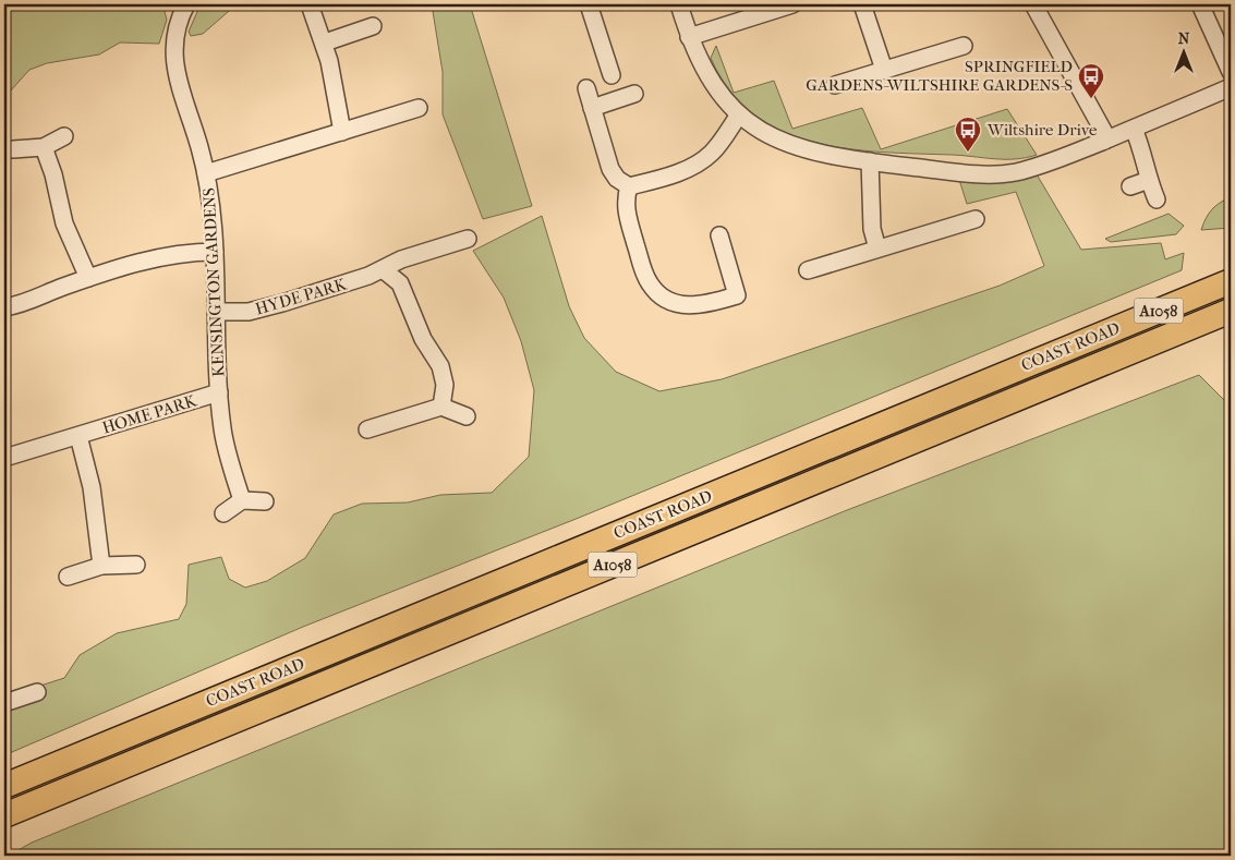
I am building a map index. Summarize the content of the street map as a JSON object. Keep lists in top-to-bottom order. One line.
{"streets":{"highway":["A1058","COAST ROAD"],"street":["KENSINGTON GARDENS","HYDE PARK","HOME PARK"]},"crossings":[["KENSINGTON GARDENS","HYDE PARK"],["KENSINGTON GARDENS","HOME PARK"]],"places":{"bus stop":["SPRINGFIELD GARDENS-WILTSHIRE GARDENS-S","Wiltshire Drive"]},"north":"top"}
